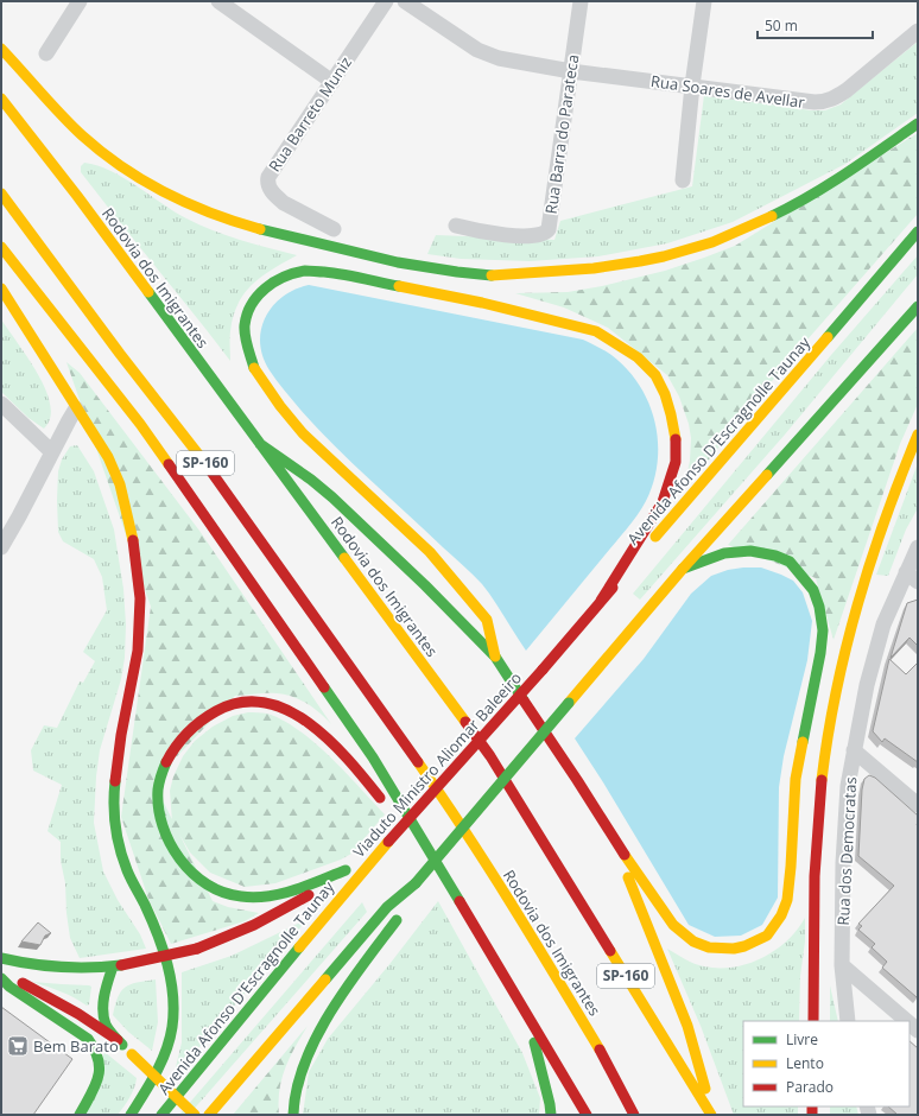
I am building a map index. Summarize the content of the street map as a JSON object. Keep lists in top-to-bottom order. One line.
{"streets":{"main road":["Rodovia dos Imigrantes","Avenida Afonso D'Escragnolle Taunay","SP-160","Viaduto Ministro Aliomar Baleeiro"],"street":["Rua Soares de Avellar","Rua Barreto Muniz","Rua Barra do Parateca","Rua dos Democratas"]},"crossings":[["Rua Soares de Avellar","Rua Barra do Parateca"],["Avenida Afonso D'Escragnolle Taunay","Viaduto Ministro Aliomar Baleeiro"]],"places":{"supermarket":["Bem Barato"]},"legend":["Livre","Lento","Parado"],"scale_bar":"50 m"}
